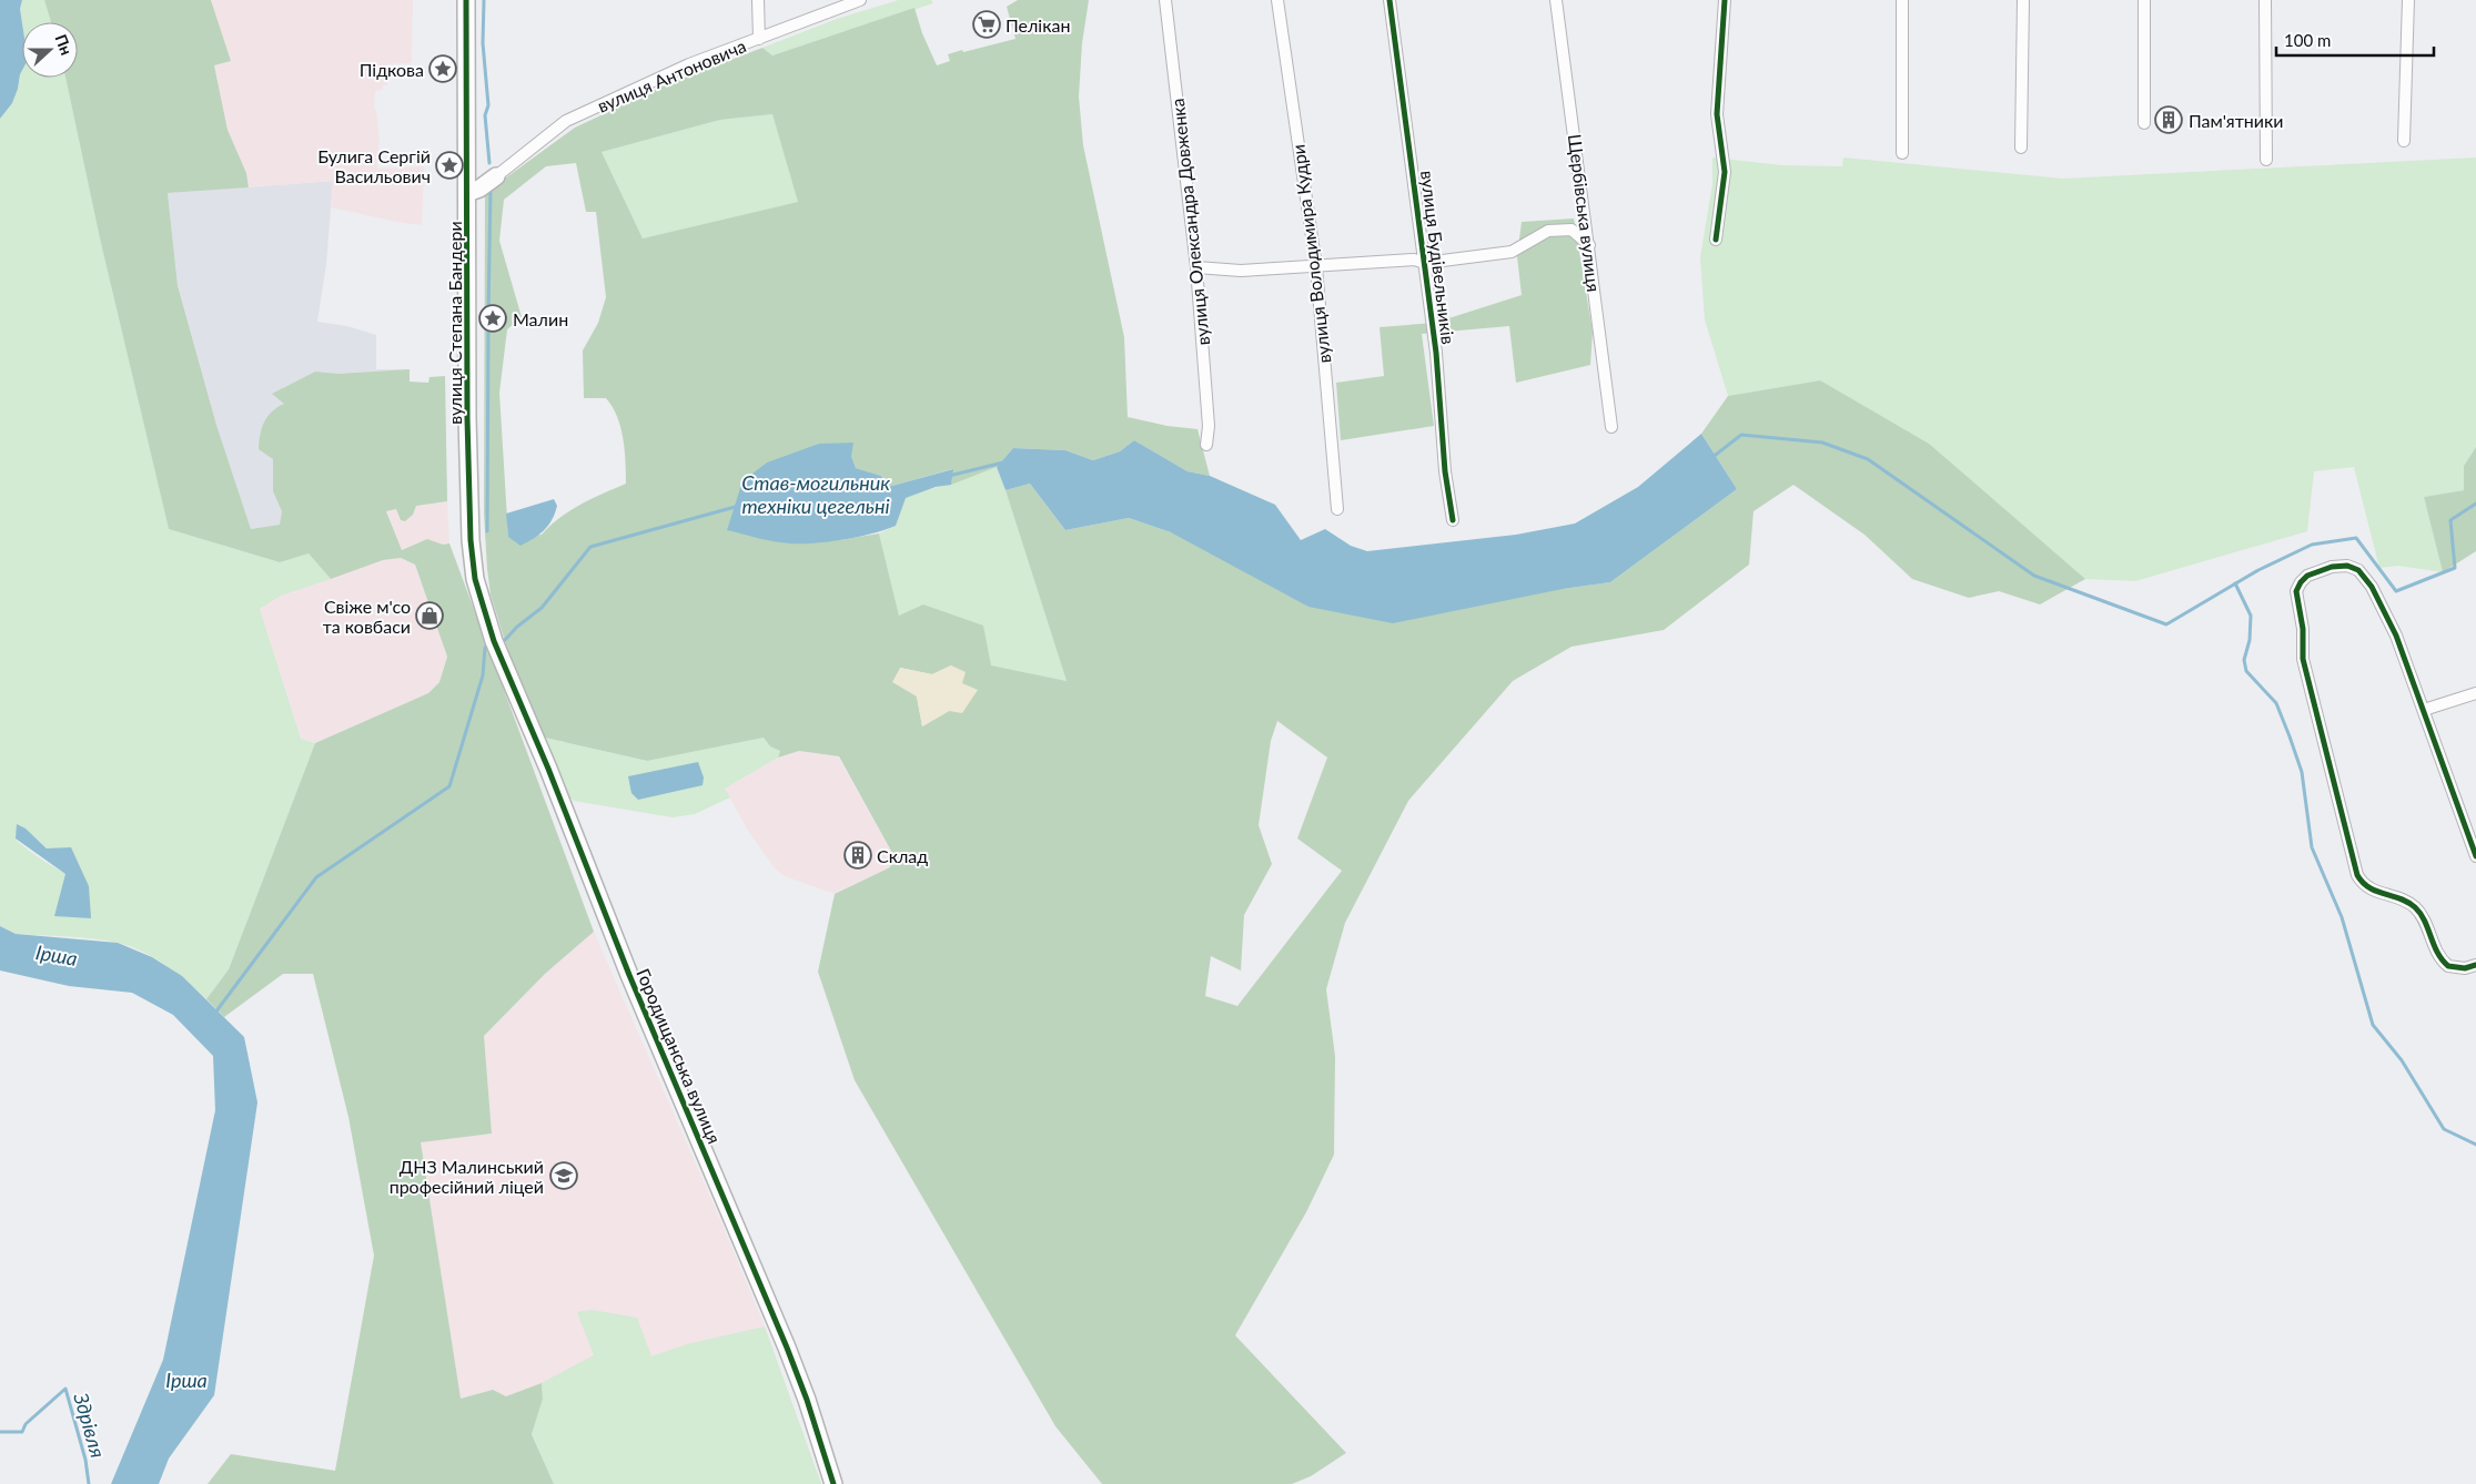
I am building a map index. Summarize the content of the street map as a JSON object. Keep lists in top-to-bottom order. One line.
{"streets":{"street":["вулиця Антоновича","Щербівська вулиця","вулиця Олександра Довженка","вулиця Володимира Кудри","вулиця Будівельників","вулиця Степана Бандери","Городищанська вулиця"]},"crossings":[["вулиця Степана Бандери","Городищанська вулиця"]],"water":["Став-могильник техніки цегельні","Ірша","Здрівля"],"places":{"supermarket":["Пелікан"],"place":["Підкова","Булига Сергій Васильович","Малин"],"building":["Пам'ятники","Склад"],"shop":["Свіже м'со та ковбаси"],"school or university":["ДНЗ Малинський професійний ліцей"]},"scale_bar":"100 m","north":"right"}
